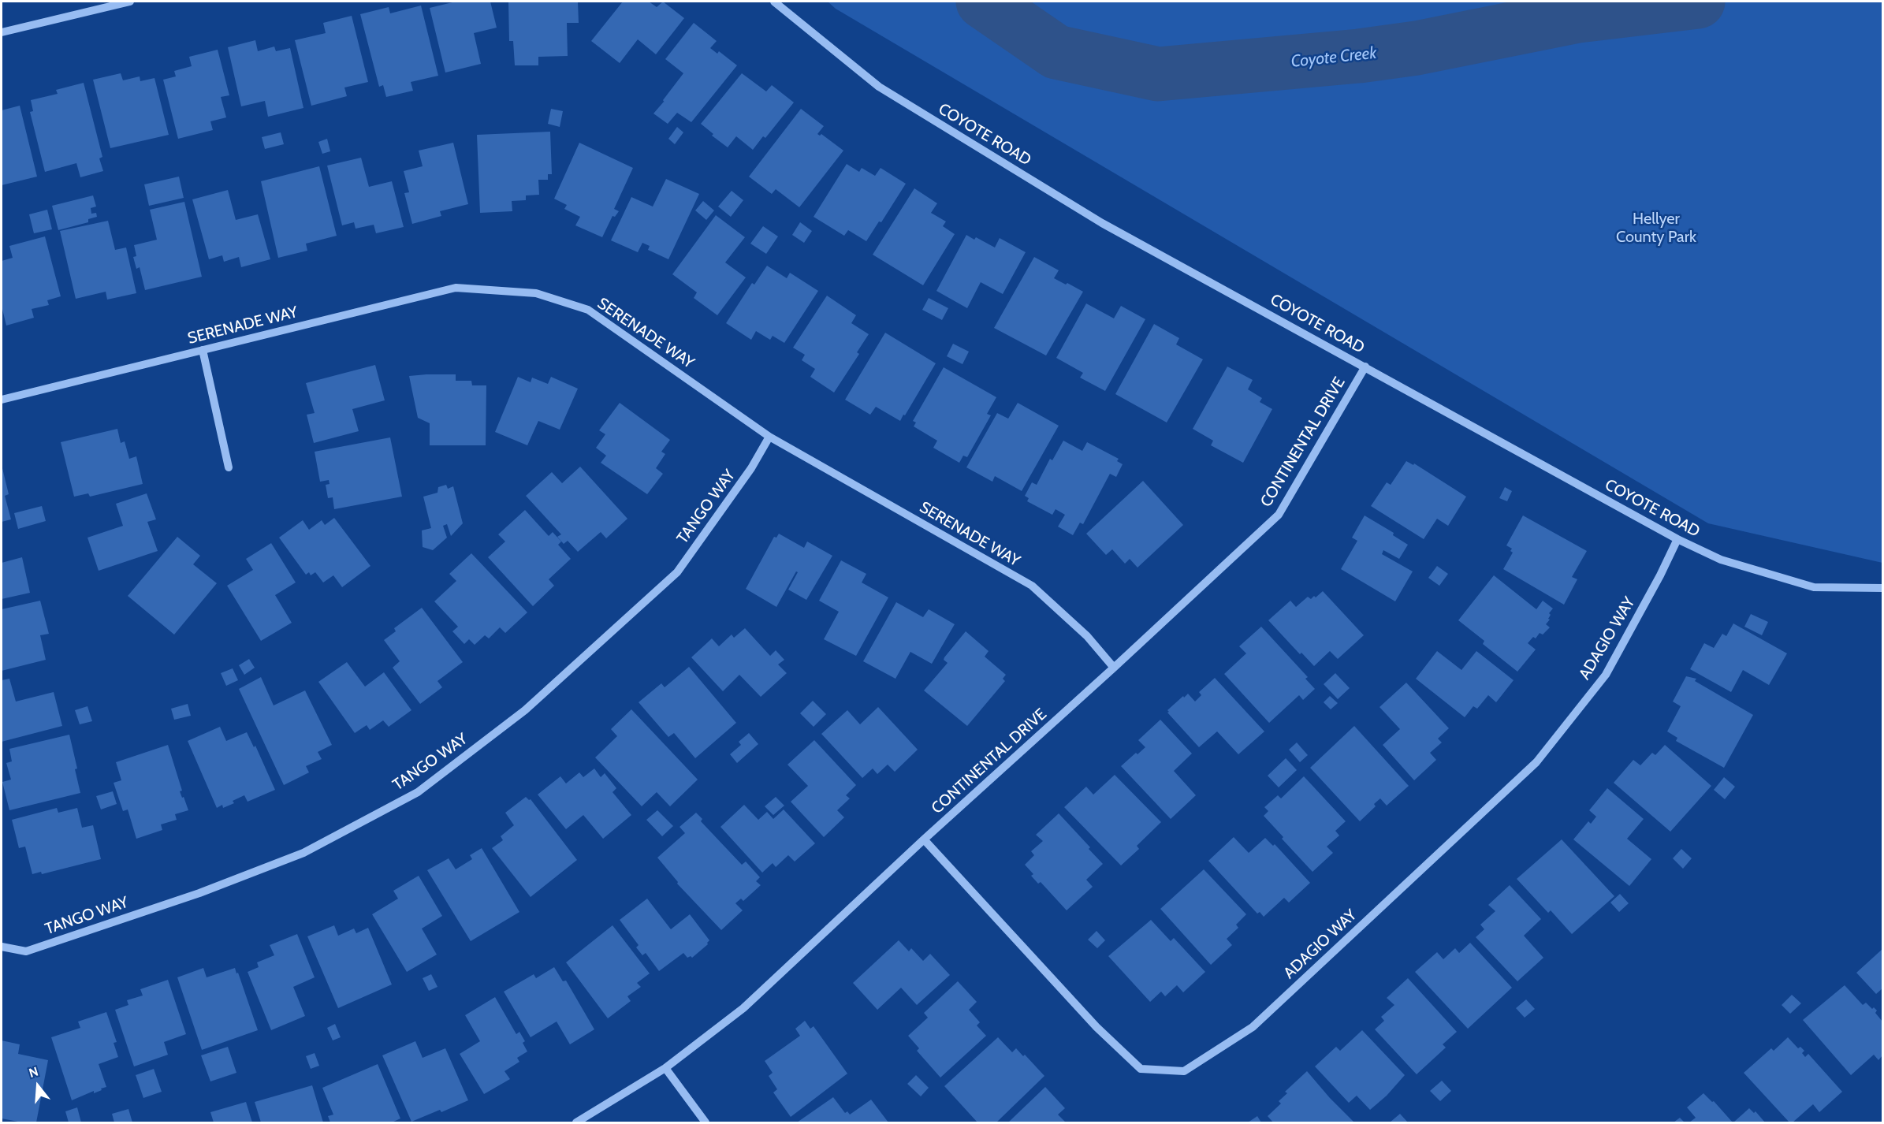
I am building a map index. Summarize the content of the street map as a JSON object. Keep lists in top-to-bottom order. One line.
{"streets":{"street":["COYOTE ROAD","SERENADE WAY","CONTINENTAL DRIVE","TANGO WAY","ADAGIO WAY"]},"crossings":[["COYOTE ROAD","CONTINENTAL DRIVE"],["COYOTE ROAD","ADAGIO WAY"],["SERENADE WAY","CONTINENTAL DRIVE"],["SERENADE WAY","TANGO WAY"],["CONTINENTAL DRIVE","ADAGIO WAY"]],"water":["Coyote Creek"],"parks":["Hellyer County Park"],"north":"top"}
